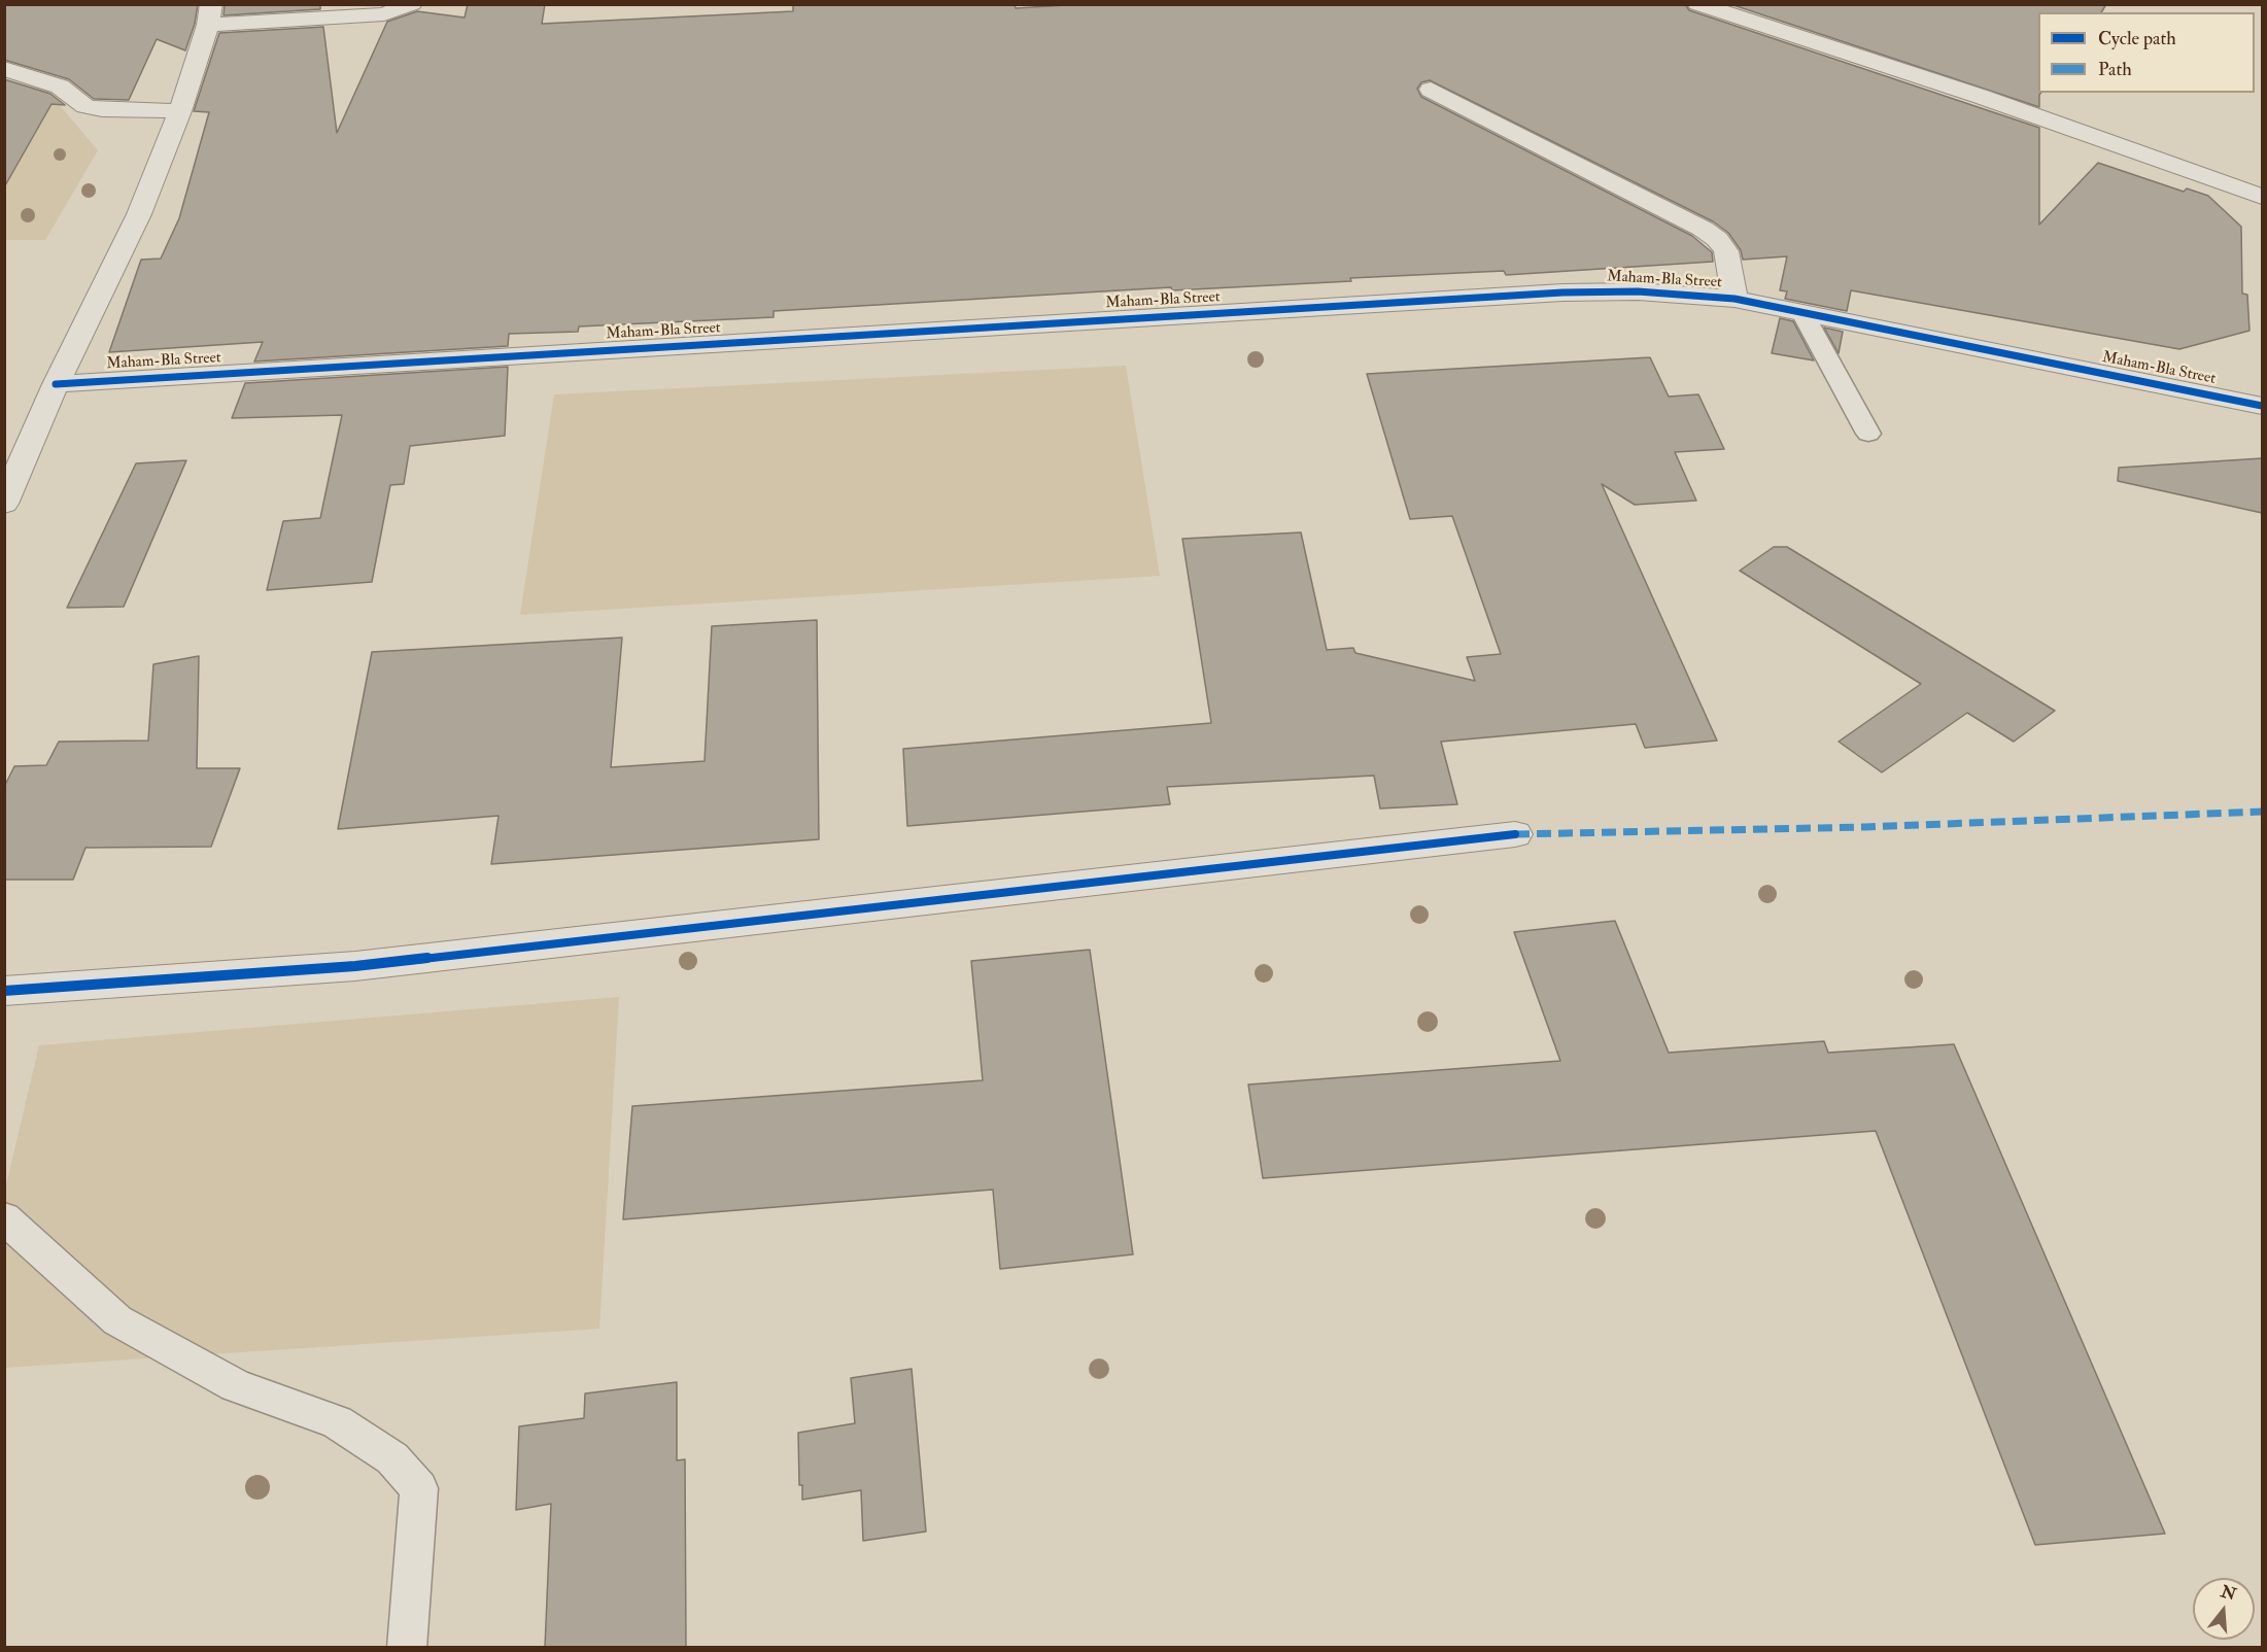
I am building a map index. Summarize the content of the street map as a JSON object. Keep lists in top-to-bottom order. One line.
{"streets":{"street":["Maham-Bla Street"]},"legend":["Cycle path","Path"],"north":"top"}
